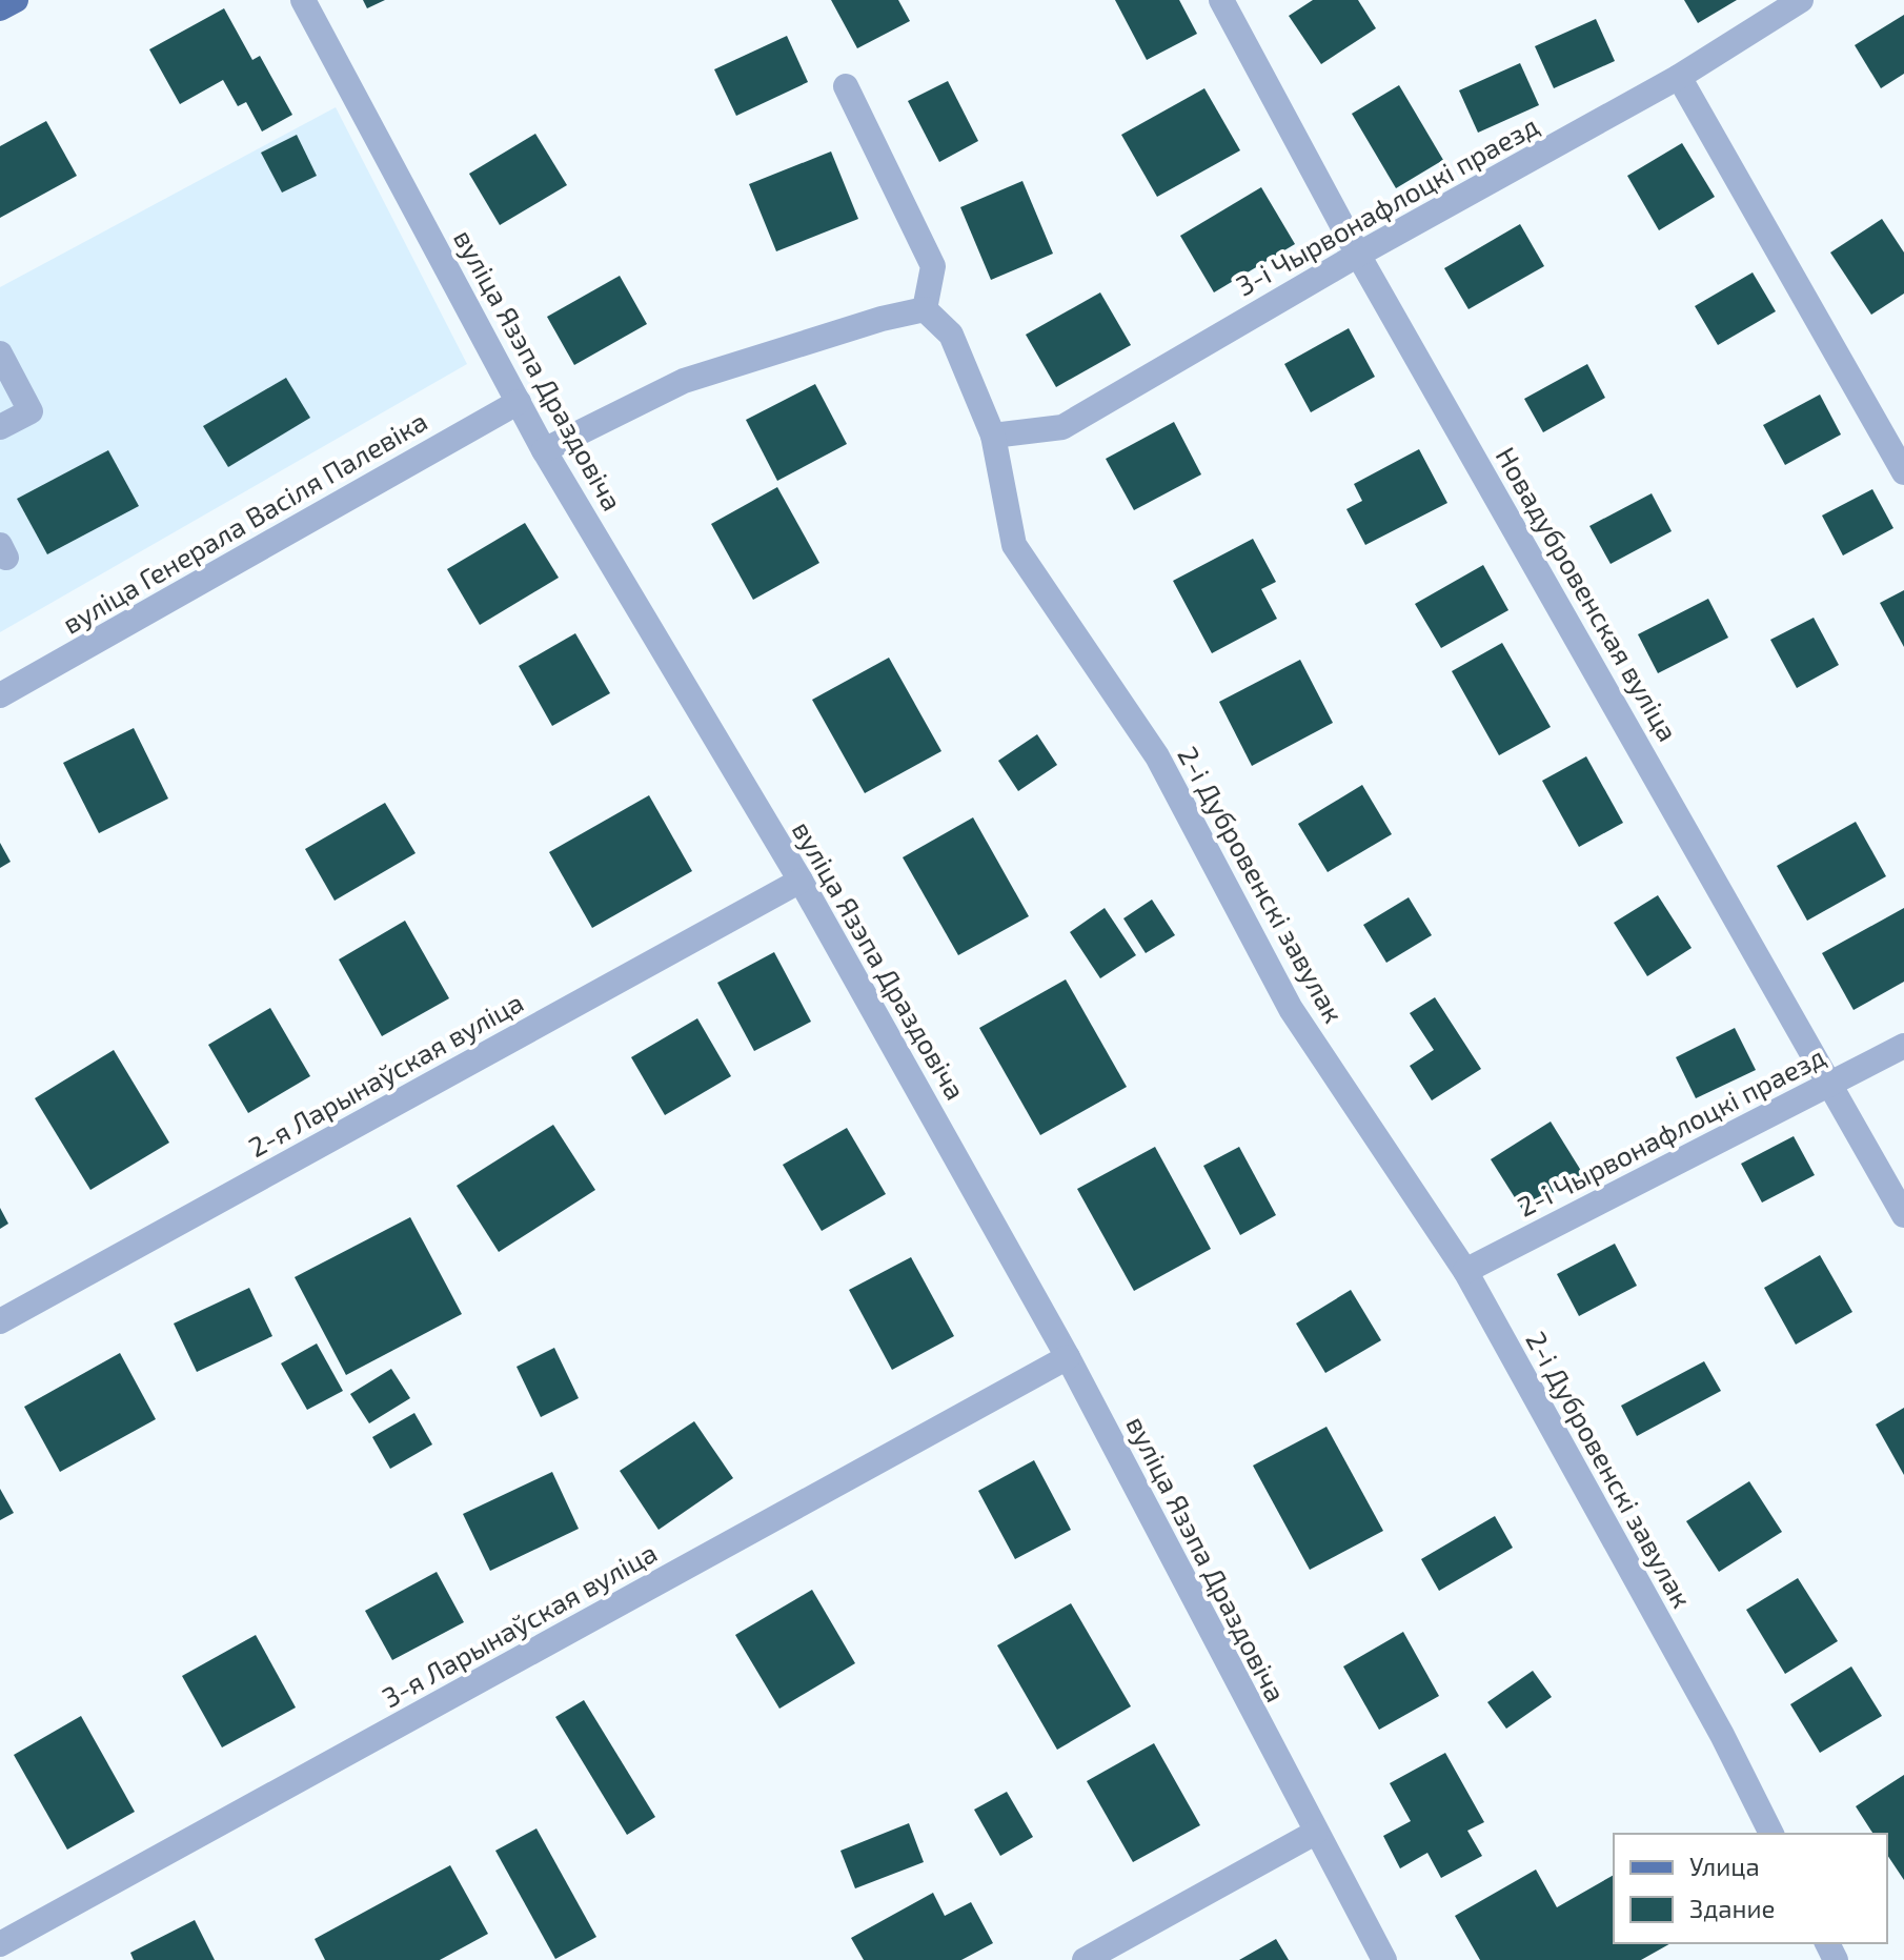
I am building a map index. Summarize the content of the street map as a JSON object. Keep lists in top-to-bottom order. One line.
{"streets":{"street":["3-і Чырвонафлоцкі праезд","вуліца Язэпа Драздовіча","вуліца Генерала Васіля Палевіка","Новадубровенская вуліца","2-і Дубровенскі завулак","2-я Ларынаўская вуліца","2-і Чырвонафлоцкі праезд","3-я Ларынаўская вуліца"]},"crossings":[["3-і Чырвонафлоцкі праезд","Новадубровенская вуліца"],["3-і Чырвонафлоцкі праезд","2-і Дубровенскі завулак"],["вуліца Язэпа Драздовіча","вуліца Генерала Васіля Палевіка"],["вуліца Язэпа Драздовіча","2-я Ларынаўская вуліца"],["вуліца Язэпа Драздовіча","3-я Ларынаўская вуліца"],["Новадубровенская вуліца","2-і Чырвонафлоцкі праезд"],["2-і Дубровенскі завулак","2-і Чырвонафлоцкі праезд"]],"legend":["Улица","Здание"]}
